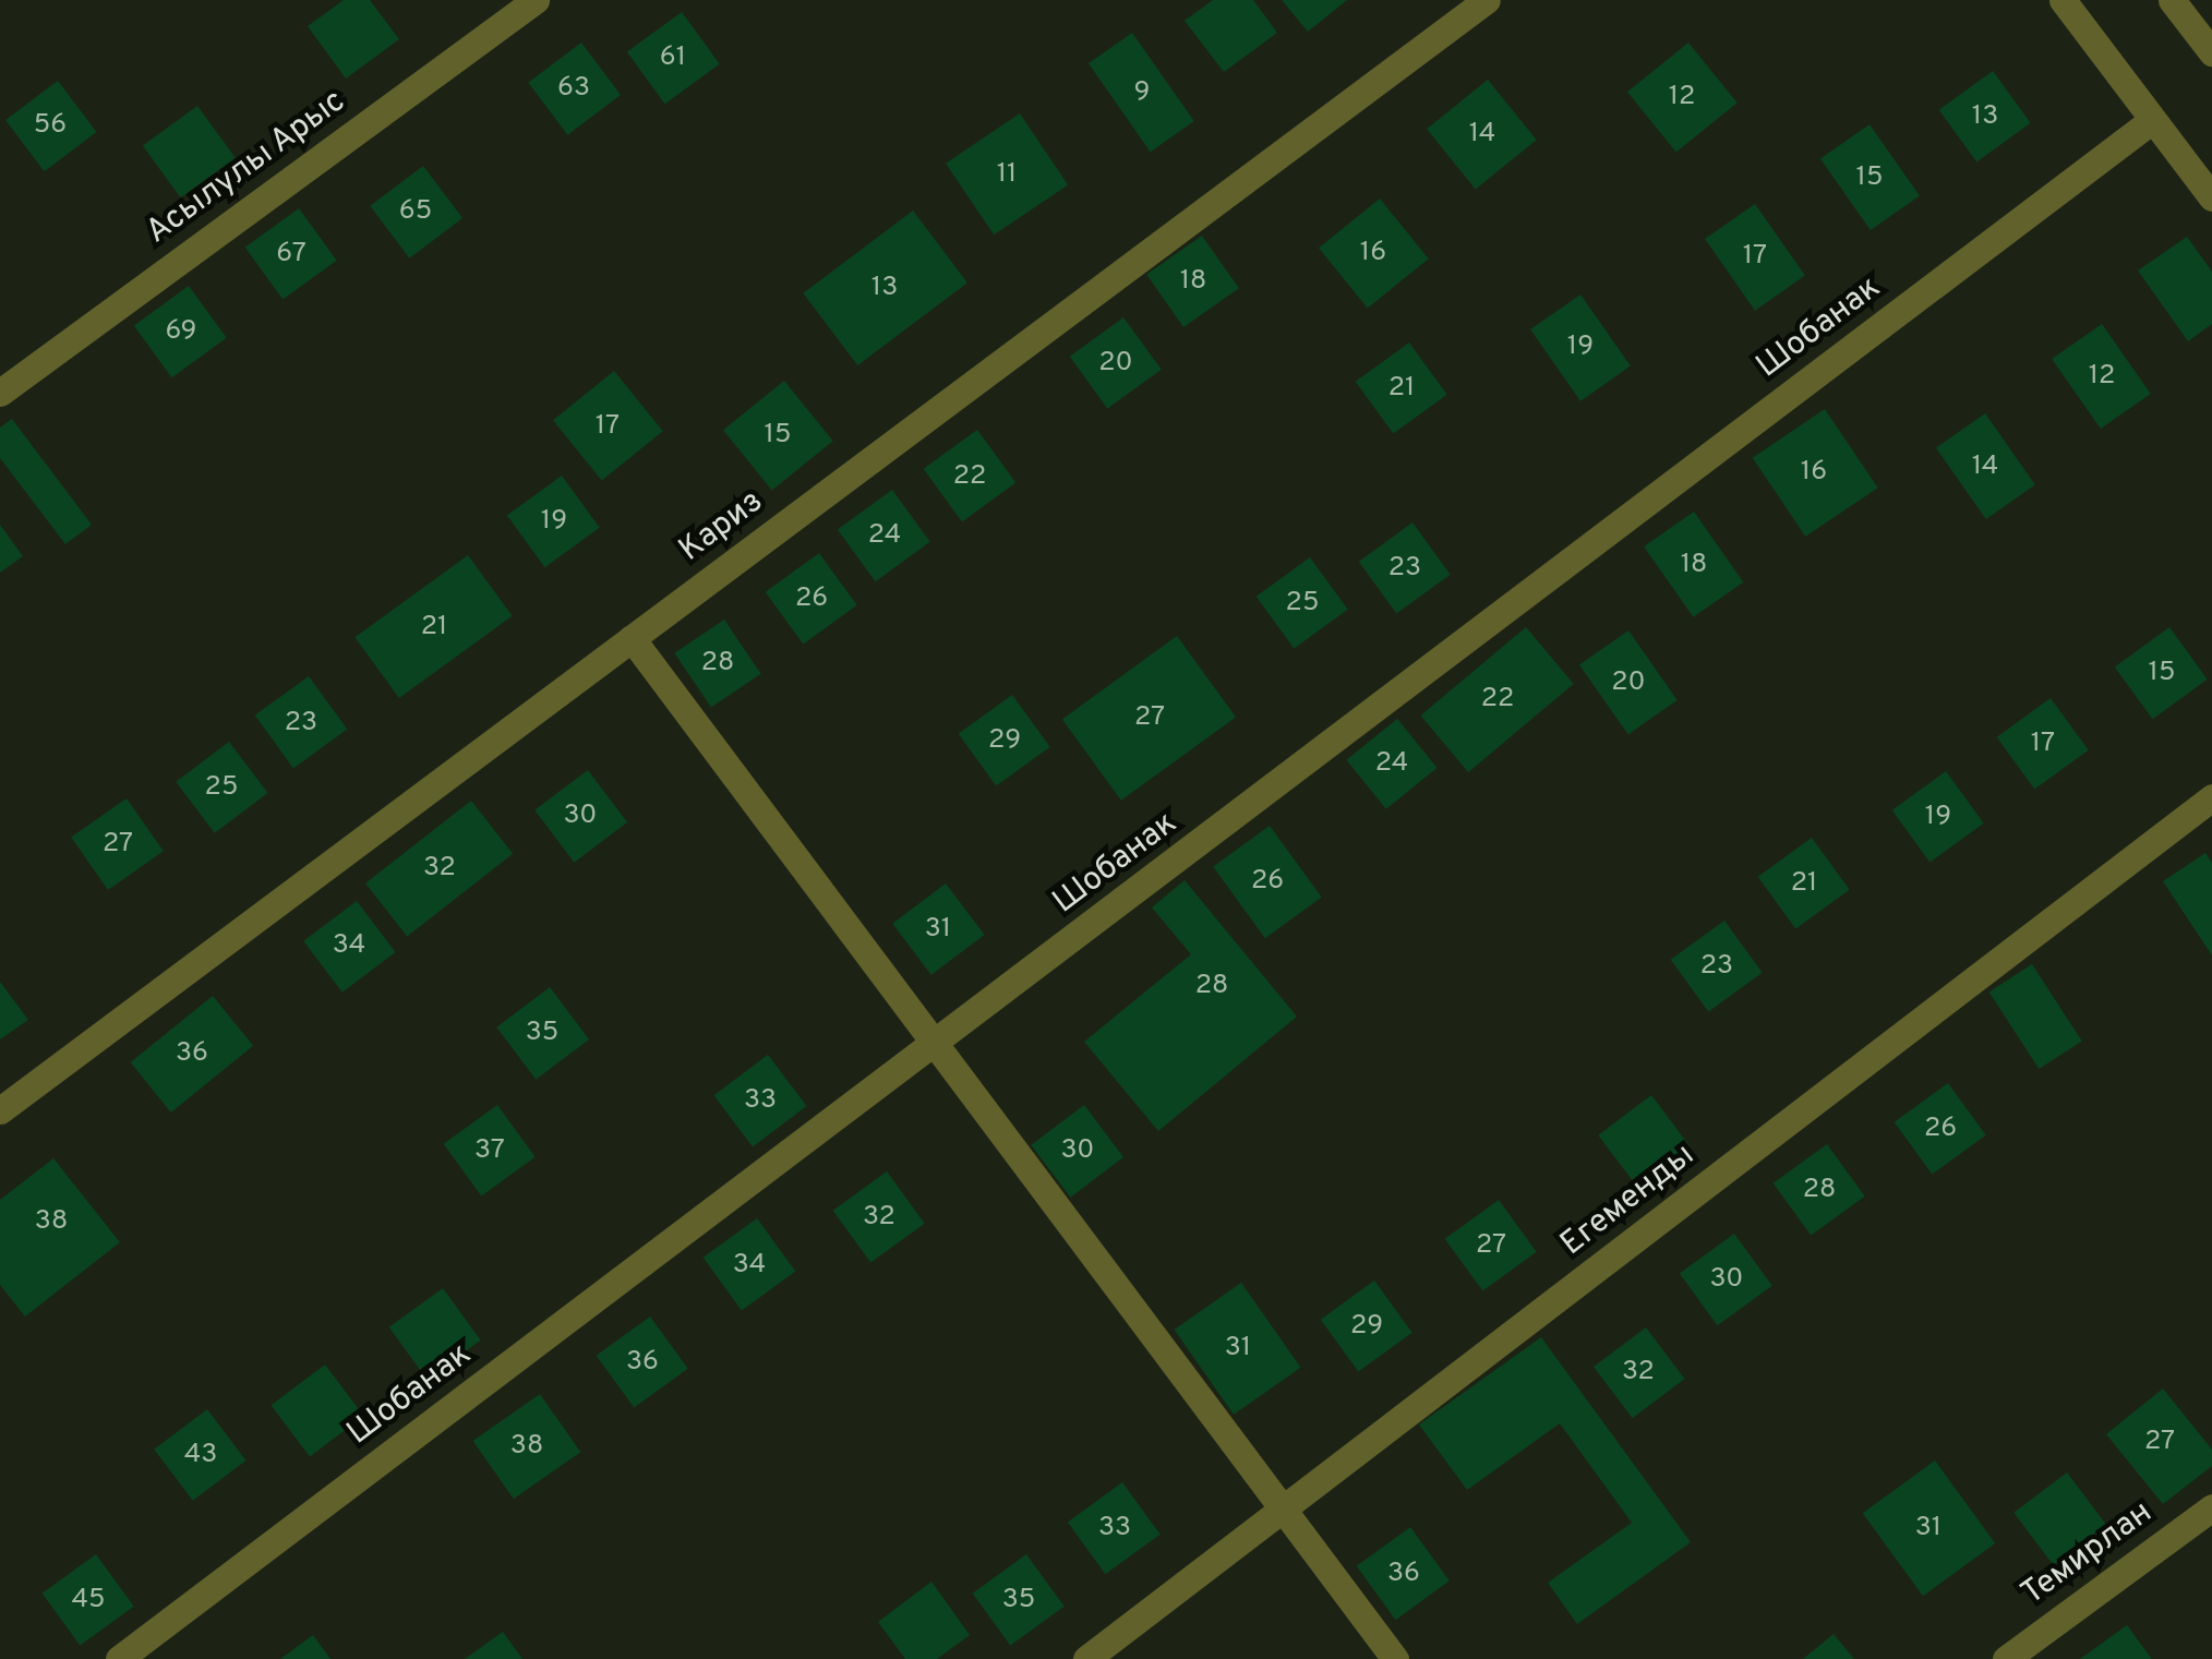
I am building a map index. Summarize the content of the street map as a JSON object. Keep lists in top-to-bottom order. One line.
{"streets":{"street":["Асылулы Арыс","Шобанак","Кариз","Егеменды","Темирлан"]},"house_numbers":["61","63","9","12","13","56","14","11","15","65","16","67","17","18","13","69","19","20","12","21","17","15","14","16","22","19","24","18","23","26","25","21","28","15","20","22","27","23","29","17","24","25","30","19","27","32","26","21","31","34","23","28","35","36","33","26","37","30","28","32","38","27","34","30","29","31","36","32","27","38","43","33","31","36","45","35"]}
